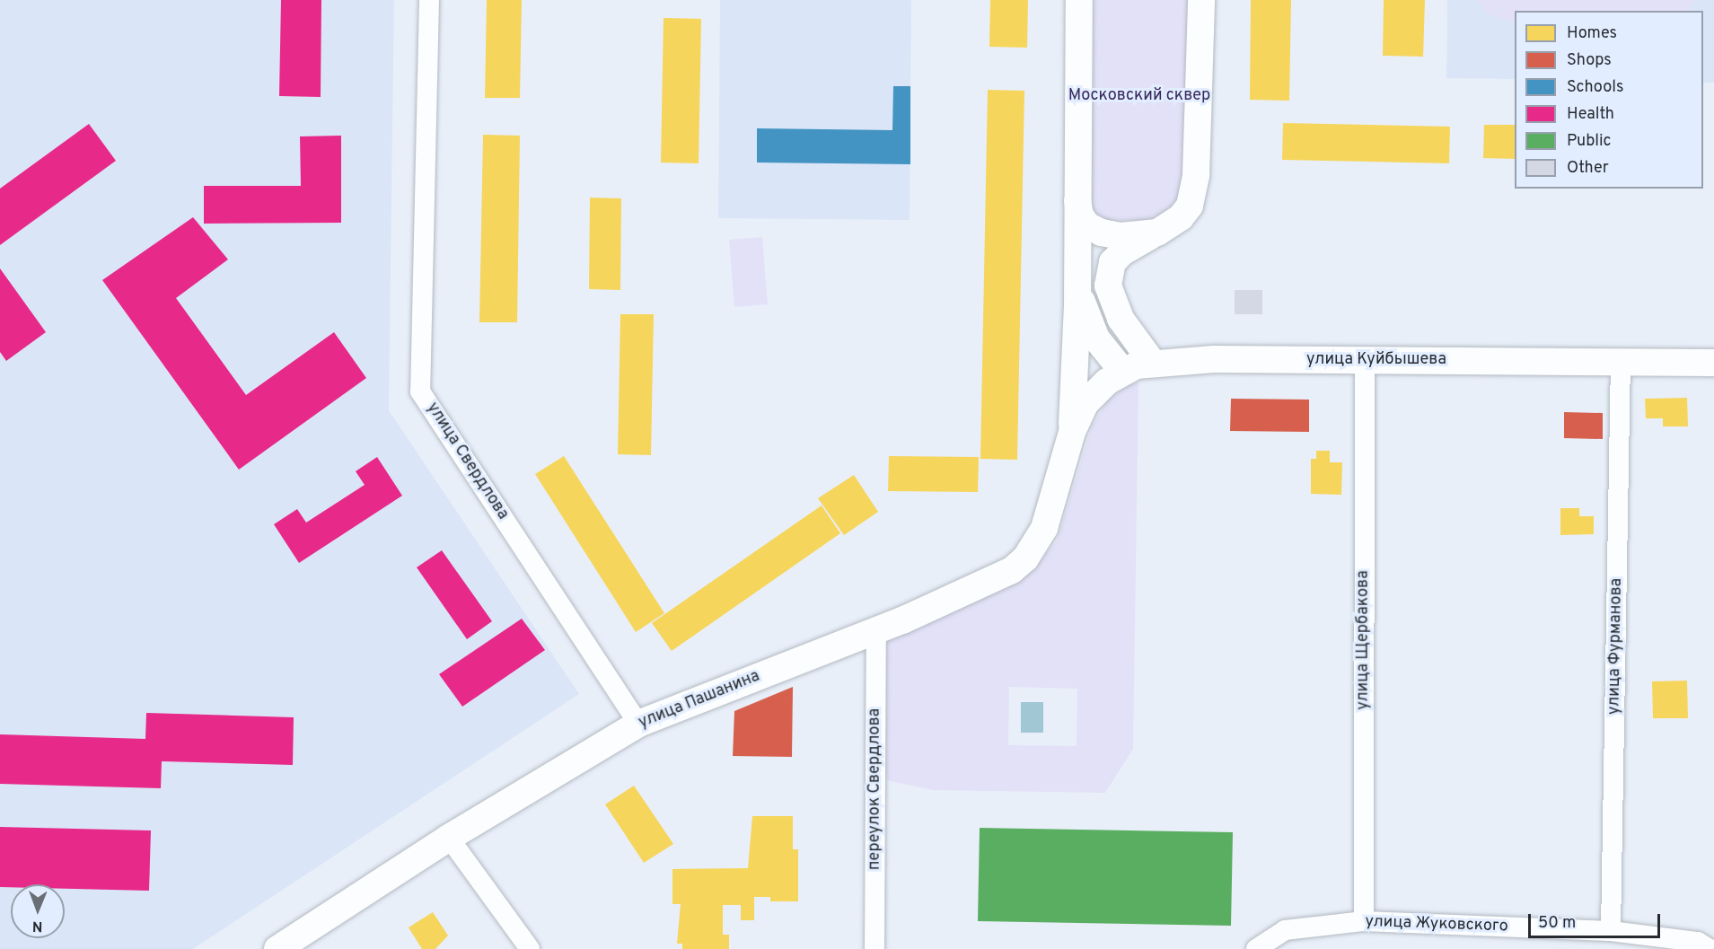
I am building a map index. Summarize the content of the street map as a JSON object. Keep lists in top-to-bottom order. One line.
{"streets":{"main road":["улица Куйбышева","улица Пашанина"],"street":["улица Свердлова","улица Щербакова","улица Фурманова","переулок Свердлова","улица Жуковского"]},"crossings":[["улица Куйбышева","улица Щербакова"],["улица Куйбышева","улица Фурманова"],["улица Куйбышева","улица Пашанина"],["улица Свердлова","улица Пашанина"],["улица Щербакова","улица Жуковского"],["улица Фурманова","улица Жуковского"],["улица Пашанина","переулок Свердлова"]],"parks":["Московский сквер"],"legend":["Homes","Shops","Schools","Health","Public","Other"],"scale_bar":"50 m","north":"bottom"}
